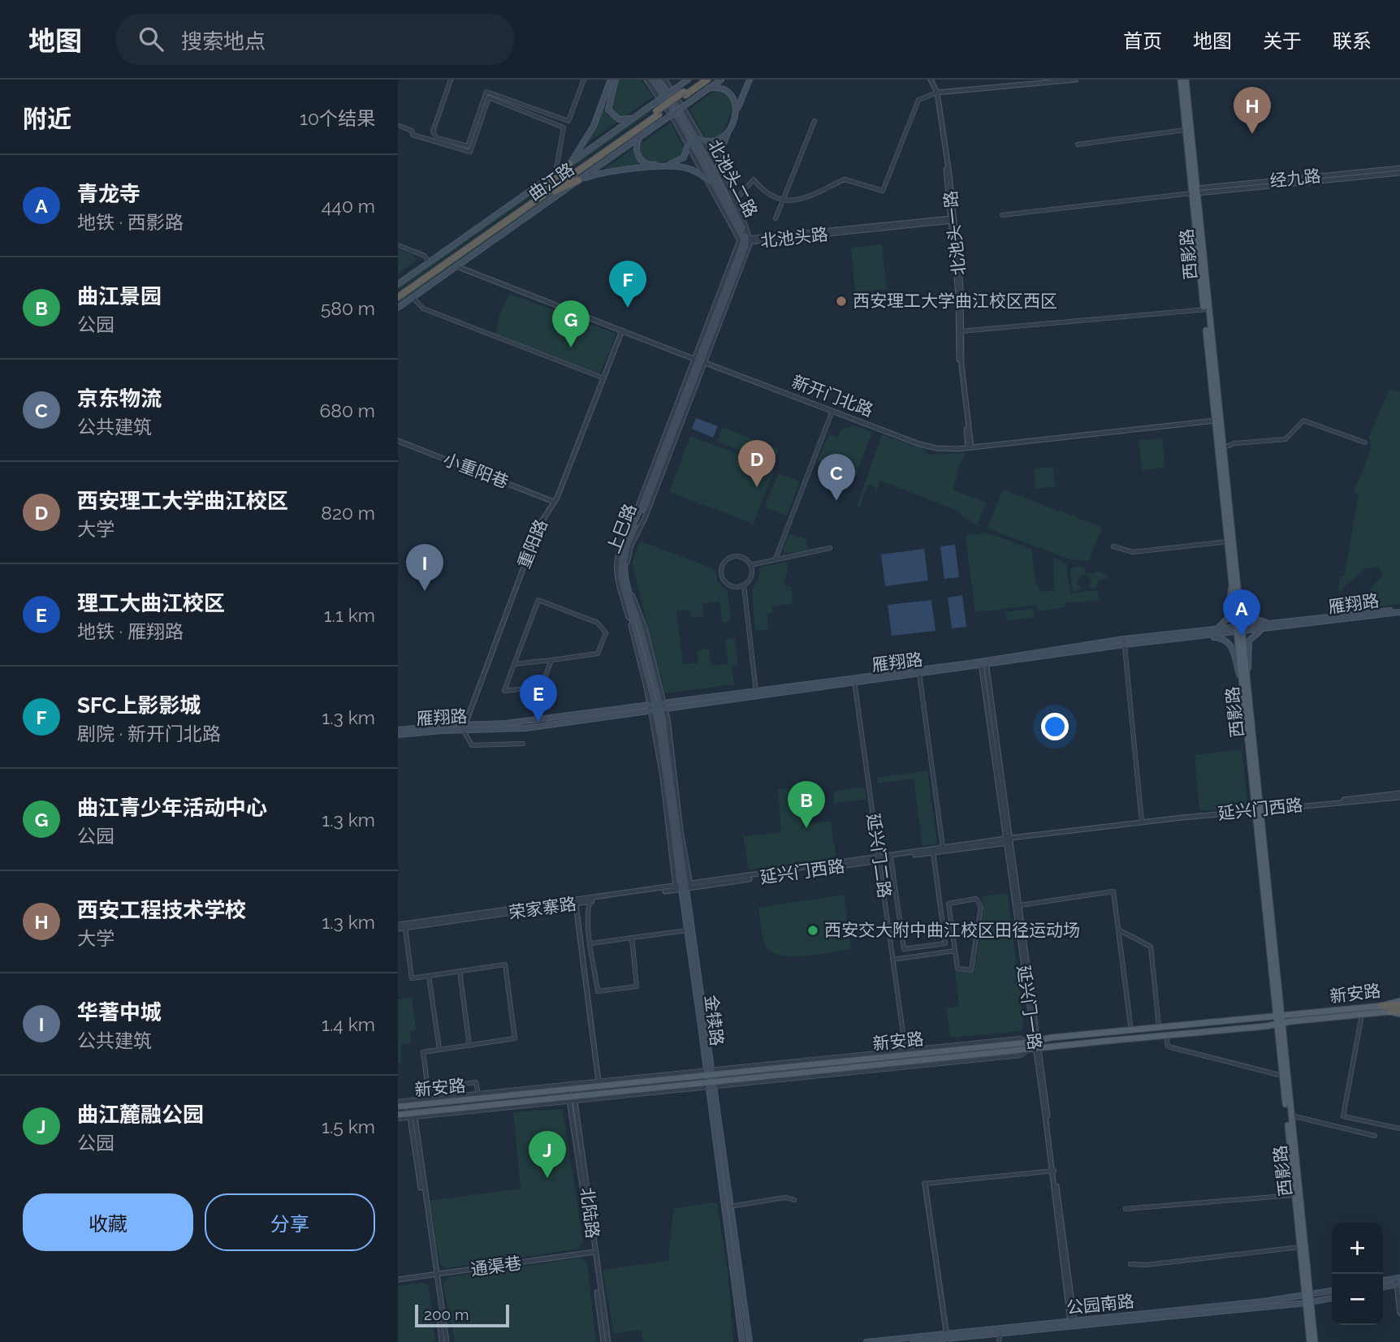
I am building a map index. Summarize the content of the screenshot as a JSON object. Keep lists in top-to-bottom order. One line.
{"streets":{"highway":["曲江路"],"main road":["北池头二路","西影路","上巳路","雁翔路","新安路","金犊路","公园南路"],"street":["经九路","北池头一路","北池头路","新开门北路","小重阳巷","重阳路","延兴门西路","延兴门二路","荣家寨路","延兴门一路","北陆路","通渠巷"]},"crossings":[["北池头二路","北池头路"],["北池头二路","新开门北路"],["北池头二路","上巳路"],["经九路","西影路"],["曲江路","新开门北路"],["北池头一路","北池头路"],["北池头一路","新开门北路"],["西影路","新开门北路"],["西影路","雁翔路"],["西影路","延兴门西路"],["西影路","新安路"],["西影路","公园南路"],["新开门北路","上巳路"],["新开门北路","重阳路"],["小重阳巷","重阳路"],["上巳路","雁翔路"],["上巳路","金犊路"],["重阳路","雁翔路"],["雁翔路","延兴门二路"],["雁翔路","延兴门一路"],["雁翔路","金犊路"],["延兴门西路","延兴门二路"],["延兴门西路","荣家寨路"],["延兴门西路","延兴门一路"],["延兴门西路","金犊路"],["延兴门二路","新安路"],["荣家寨路","金犊路"],["新安路","延兴门一路"],["新安路","金犊路"],["新安路","北陆路"],["延兴门一路","公园南路"],["北陆路","通渠巷"]],"places":["西安理工大学曲江校区西区","西安交大附中曲江校区田径运动场"],"scale_bar":"200 m","page":{"header":"地图","search":"搜索地点","nav":["首页","地图","关于","联系"],"heading":["附近","10个结果"],"pins":["H","F","G","D","C","I","A","E","B","J"],"list":[{"mark":"A","name":"青龙寺","note":"地铁 · 西影路","value":"440 m"},{"mark":"B","name":"曲江景园","note":"公园","value":"580 m"},{"mark":"C","name":"京东物流","note":"公共建筑","value":"680 m"},{"mark":"D","name":"西安理工大学曲江校区","note":"大学","value":"820 m"},{"mark":"E","name":"理工大曲江校区","note":"地铁 · 雁翔路","value":"1.1 km"},{"mark":"F","name":"SFC上影影城","note":"剧院 · 新开门北路","value":"1.3 km"},{"mark":"G","name":"曲江青少年活动中心","note":"公园","value":"1.3 km"},{"mark":"H","name":"西安工程技术学校","note":"大学","value":"1.3 km"},{"mark":"I","name":"华著中城","note":"公共建筑","value":"1.4 km"},{"mark":"J","name":"曲江麓融公园","note":"公园","value":"1.5 km"}],"buttons":["收藏","分享"],"map_buttons":["+","−"],"scale":"200 m"}}
